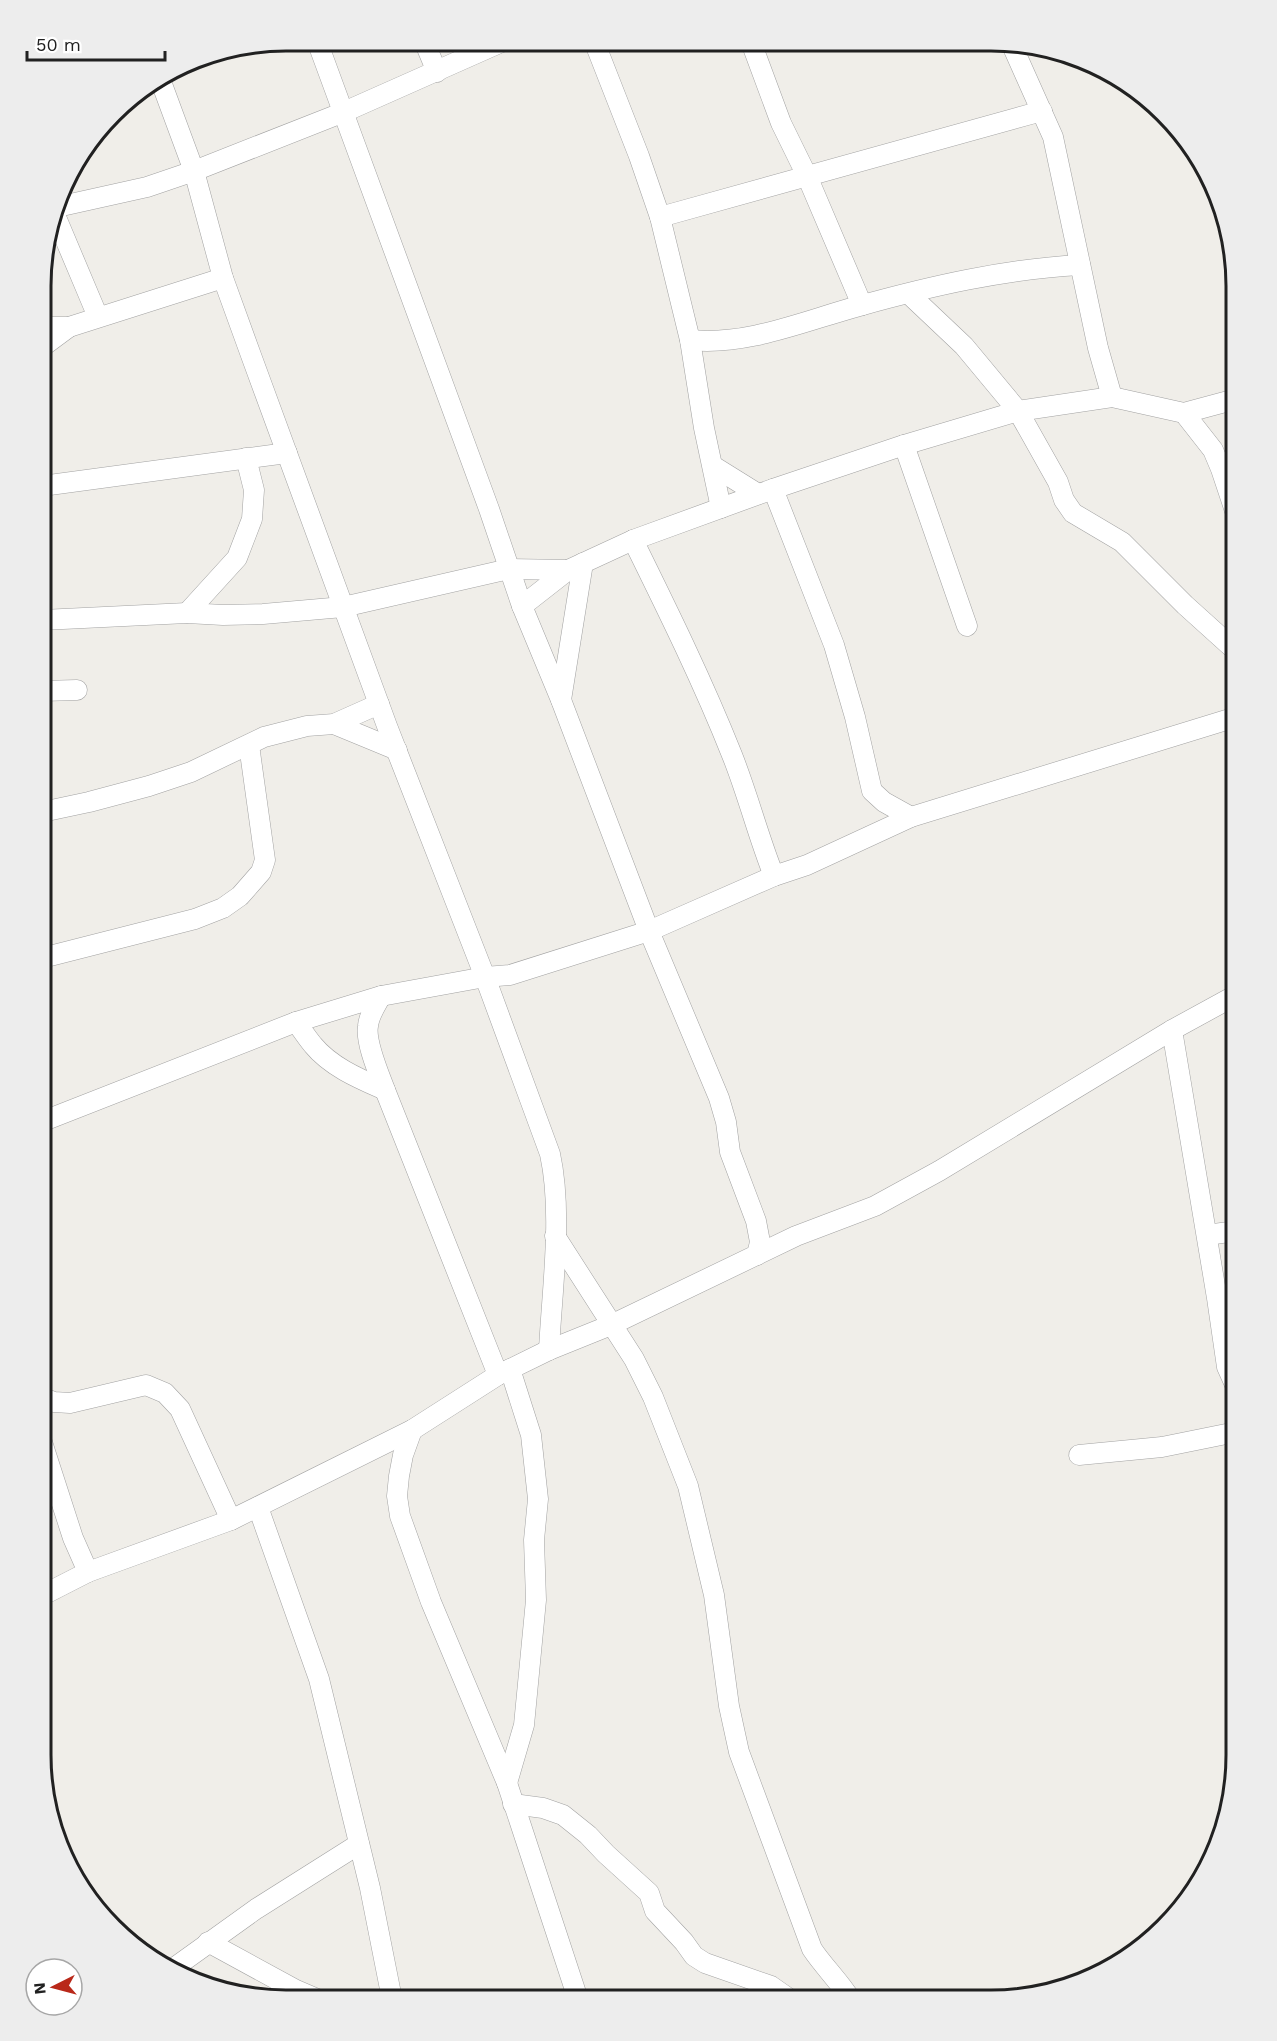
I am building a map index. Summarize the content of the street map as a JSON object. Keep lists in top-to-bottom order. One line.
{"scale_bar":"50 m","north":"left"}
